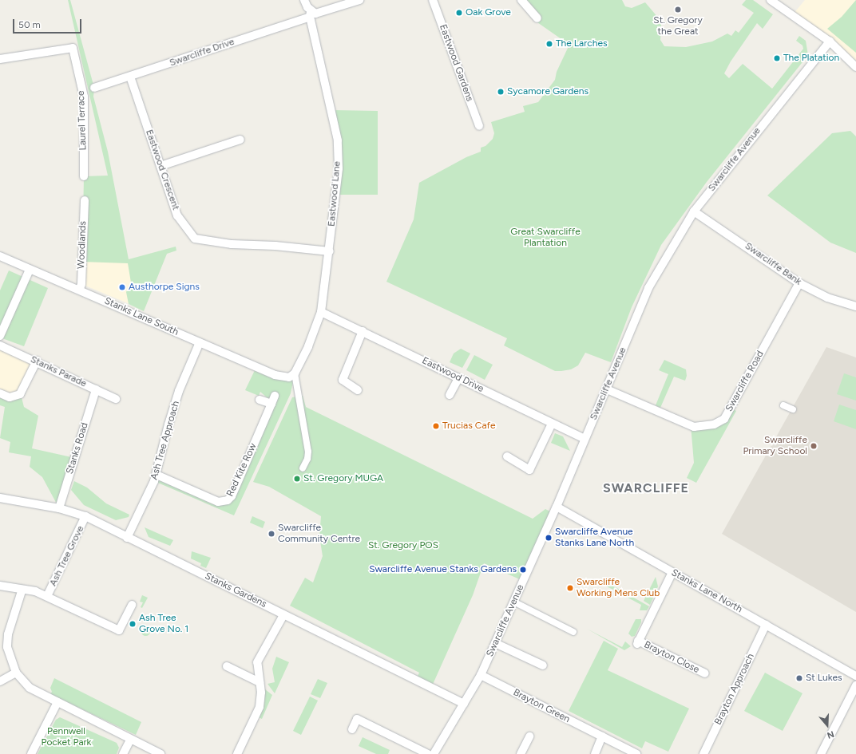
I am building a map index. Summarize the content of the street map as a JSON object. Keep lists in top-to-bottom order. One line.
{"streets":{"street":["Swarcliffe Drive","Eastwood Gardens","Laurel Terrace","Swarcliffe Avenue","Eastwood Crescent","Eastwood Lane","Woodlands","Swarcliffe Bank","Stanks Lane South","Stanks Parade","Eastwood Drive","Swarcliffe Road","Ash Tree Approach","Stanks Road","Red Kite Row","Ash Tree Grove","Stanks Gardens","Stanks Lane North","Brayton Close","Brayton Approach","Brayton Green"]},"crossings":[["Swarcliffe Drive","Eastwood Crescent"],["Swarcliffe Drive","Eastwood Lane"],["Swarcliffe Avenue","Swarcliffe Bank"],["Swarcliffe Avenue","Eastwood Drive"],["Swarcliffe Avenue","Swarcliffe Road"],["Swarcliffe Avenue","Stanks Gardens"],["Swarcliffe Avenue","Stanks Lane North"],["Swarcliffe Avenue","Brayton Green"],["Eastwood Crescent","Eastwood Lane"],["Eastwood Lane","Stanks Lane South"],["Eastwood Lane","Eastwood Drive"],["Woodlands","Stanks Lane South"],["Swarcliffe Bank","Swarcliffe Road"],["Stanks Lane South","Ash Tree Approach"],["Stanks Parade","Stanks Road"],["Ash Tree Approach","Red Kite Row"],["Ash Tree Approach","Stanks Gardens"],["Stanks Road","Stanks Gardens"],["Ash Tree Grove","Stanks Gardens"],["Stanks Lane North","Brayton Close"],["Stanks Lane North","Brayton Approach"]],"districts":["SWARCLIFFE"],"parks":["Great Swarcliffe Plantation","St. Gregory POS","Pennwell Pocket Park"],"places":["St. Gregory the Great","Oak Grove","The Larches","The Platation","Sycamore Gardens","Austhorpe Signs","Trucias Cafe","Swarcliffe Primary School","St. Gregory MUGA","Swarcliffe Community Centre","Swarcliffe Avenue Stanks Lane North","Swarcliffe Avenue Stanks Gardens","Swarcliffe Working Mens Club","Ash Tree Grove No. 1","St Lukes"],"scale_bar":"50 m","north":"bottom"}
